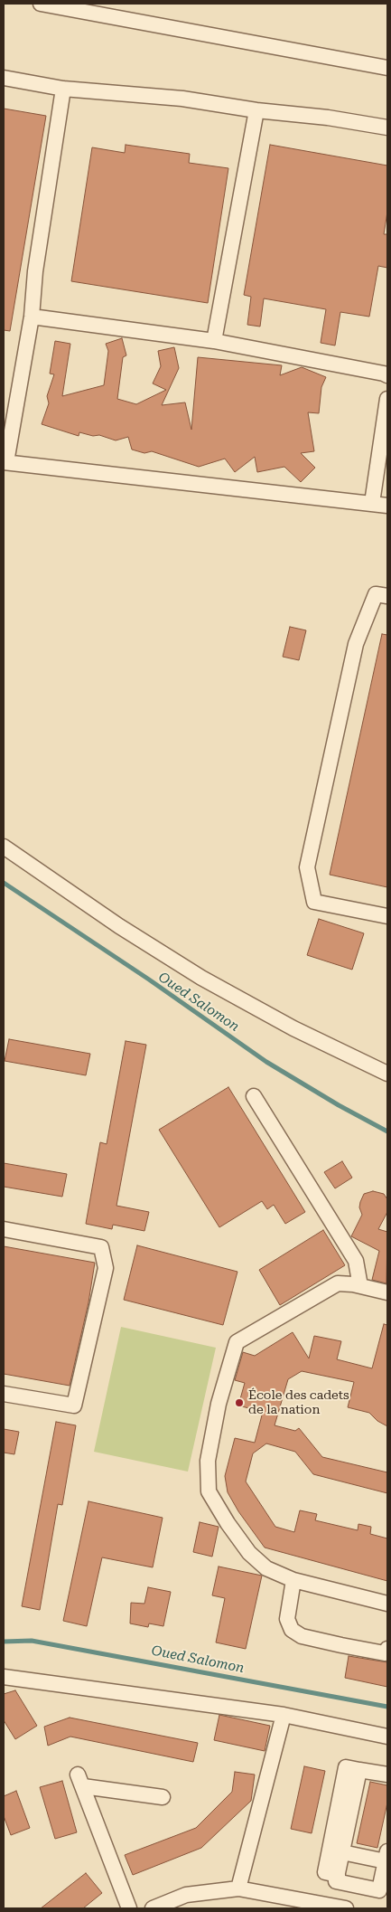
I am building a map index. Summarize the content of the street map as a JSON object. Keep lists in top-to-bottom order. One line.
{"water":["Oued Salomon"],"places":["École des cadets de la nation"]}
